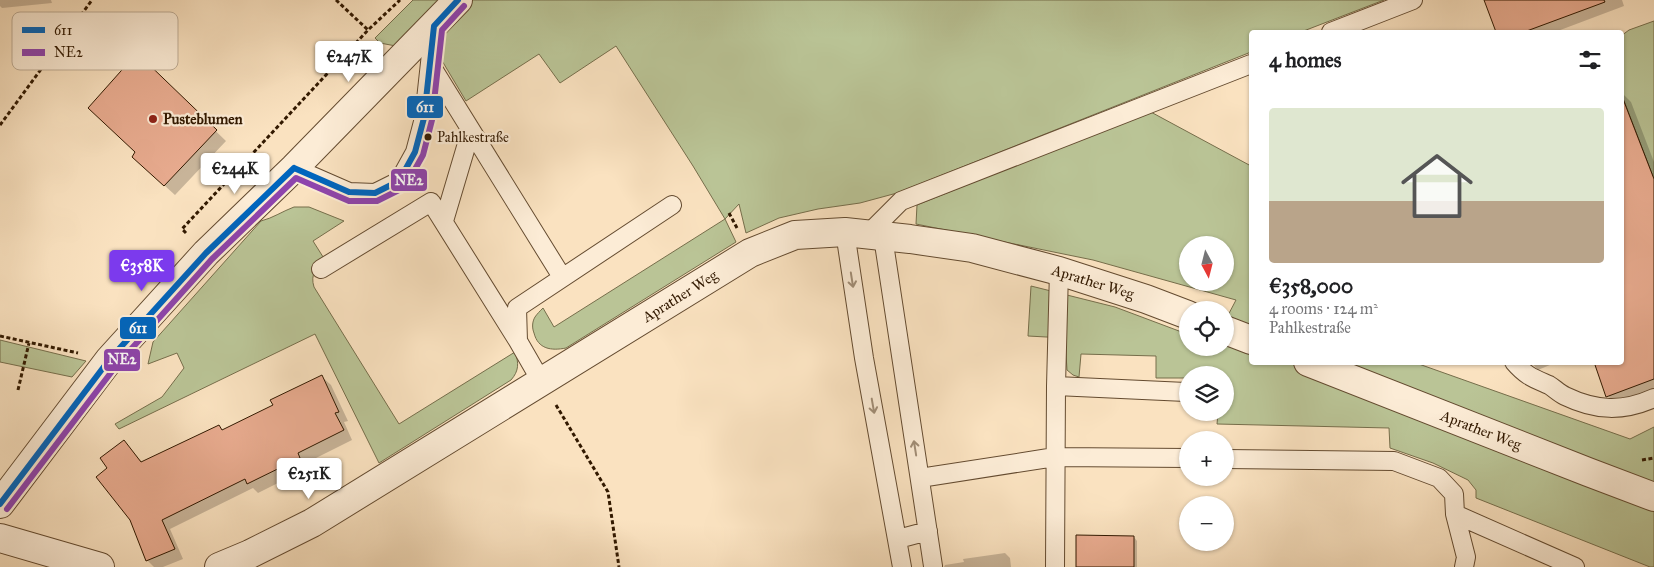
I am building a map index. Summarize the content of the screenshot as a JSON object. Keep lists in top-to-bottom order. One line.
{"streets":{"street":["Aprather Weg"]},"places":["Pusteblumen","Pahlkestraße"],"lines":["transit line 611","transit line NE2"],"legend":["611","NE2"],"north":"bottom","page":{"heading":"4 homes","price":["€247K","€244K","€358K","€251K"],"list":[{"name":"€358,000","note":"4 rooms · 124 m² · Pahlkestraße"}],"map_buttons":["+","−"]}}
